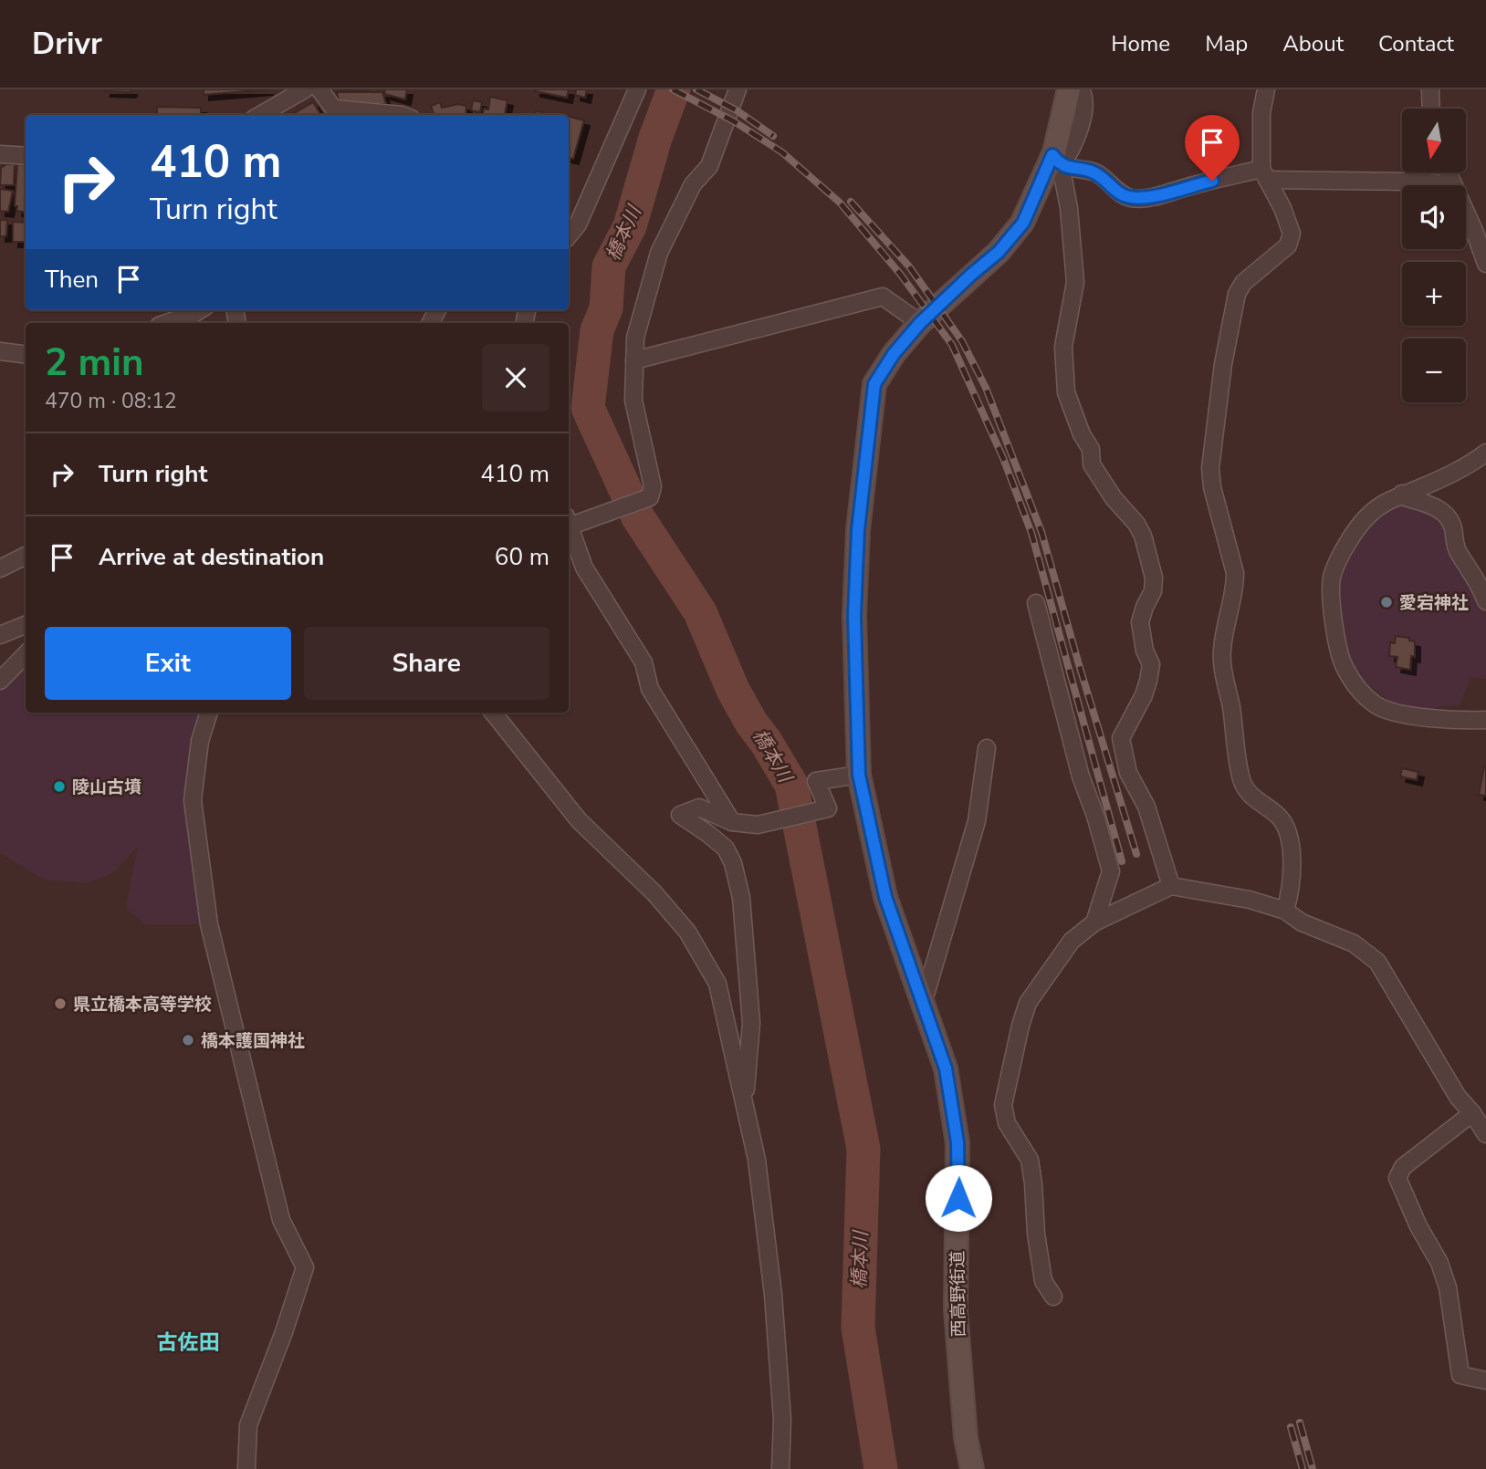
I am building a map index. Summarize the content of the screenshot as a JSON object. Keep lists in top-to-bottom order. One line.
{"streets":{"street":["西高野街道"]},"districts":["古佐田"],"water":["橋本川"],"places":["愛宕神社","陵山古墳","県立橋本高等学校","橋本護国神社"],"north":"bottom","page":{"header":"Drivr","nav":["Home","Map","About","Contact"],"map_buttons":["+","−"],"turn":["410 m","Turn right"],"then":"Then","heading":["2 min","470 m · 08:12"],"list":[{"name":"Turn right","value":"410 m"},{"name":"Arrive at destination","value":"60 m"}],"buttons":["Exit","Share"]}}
